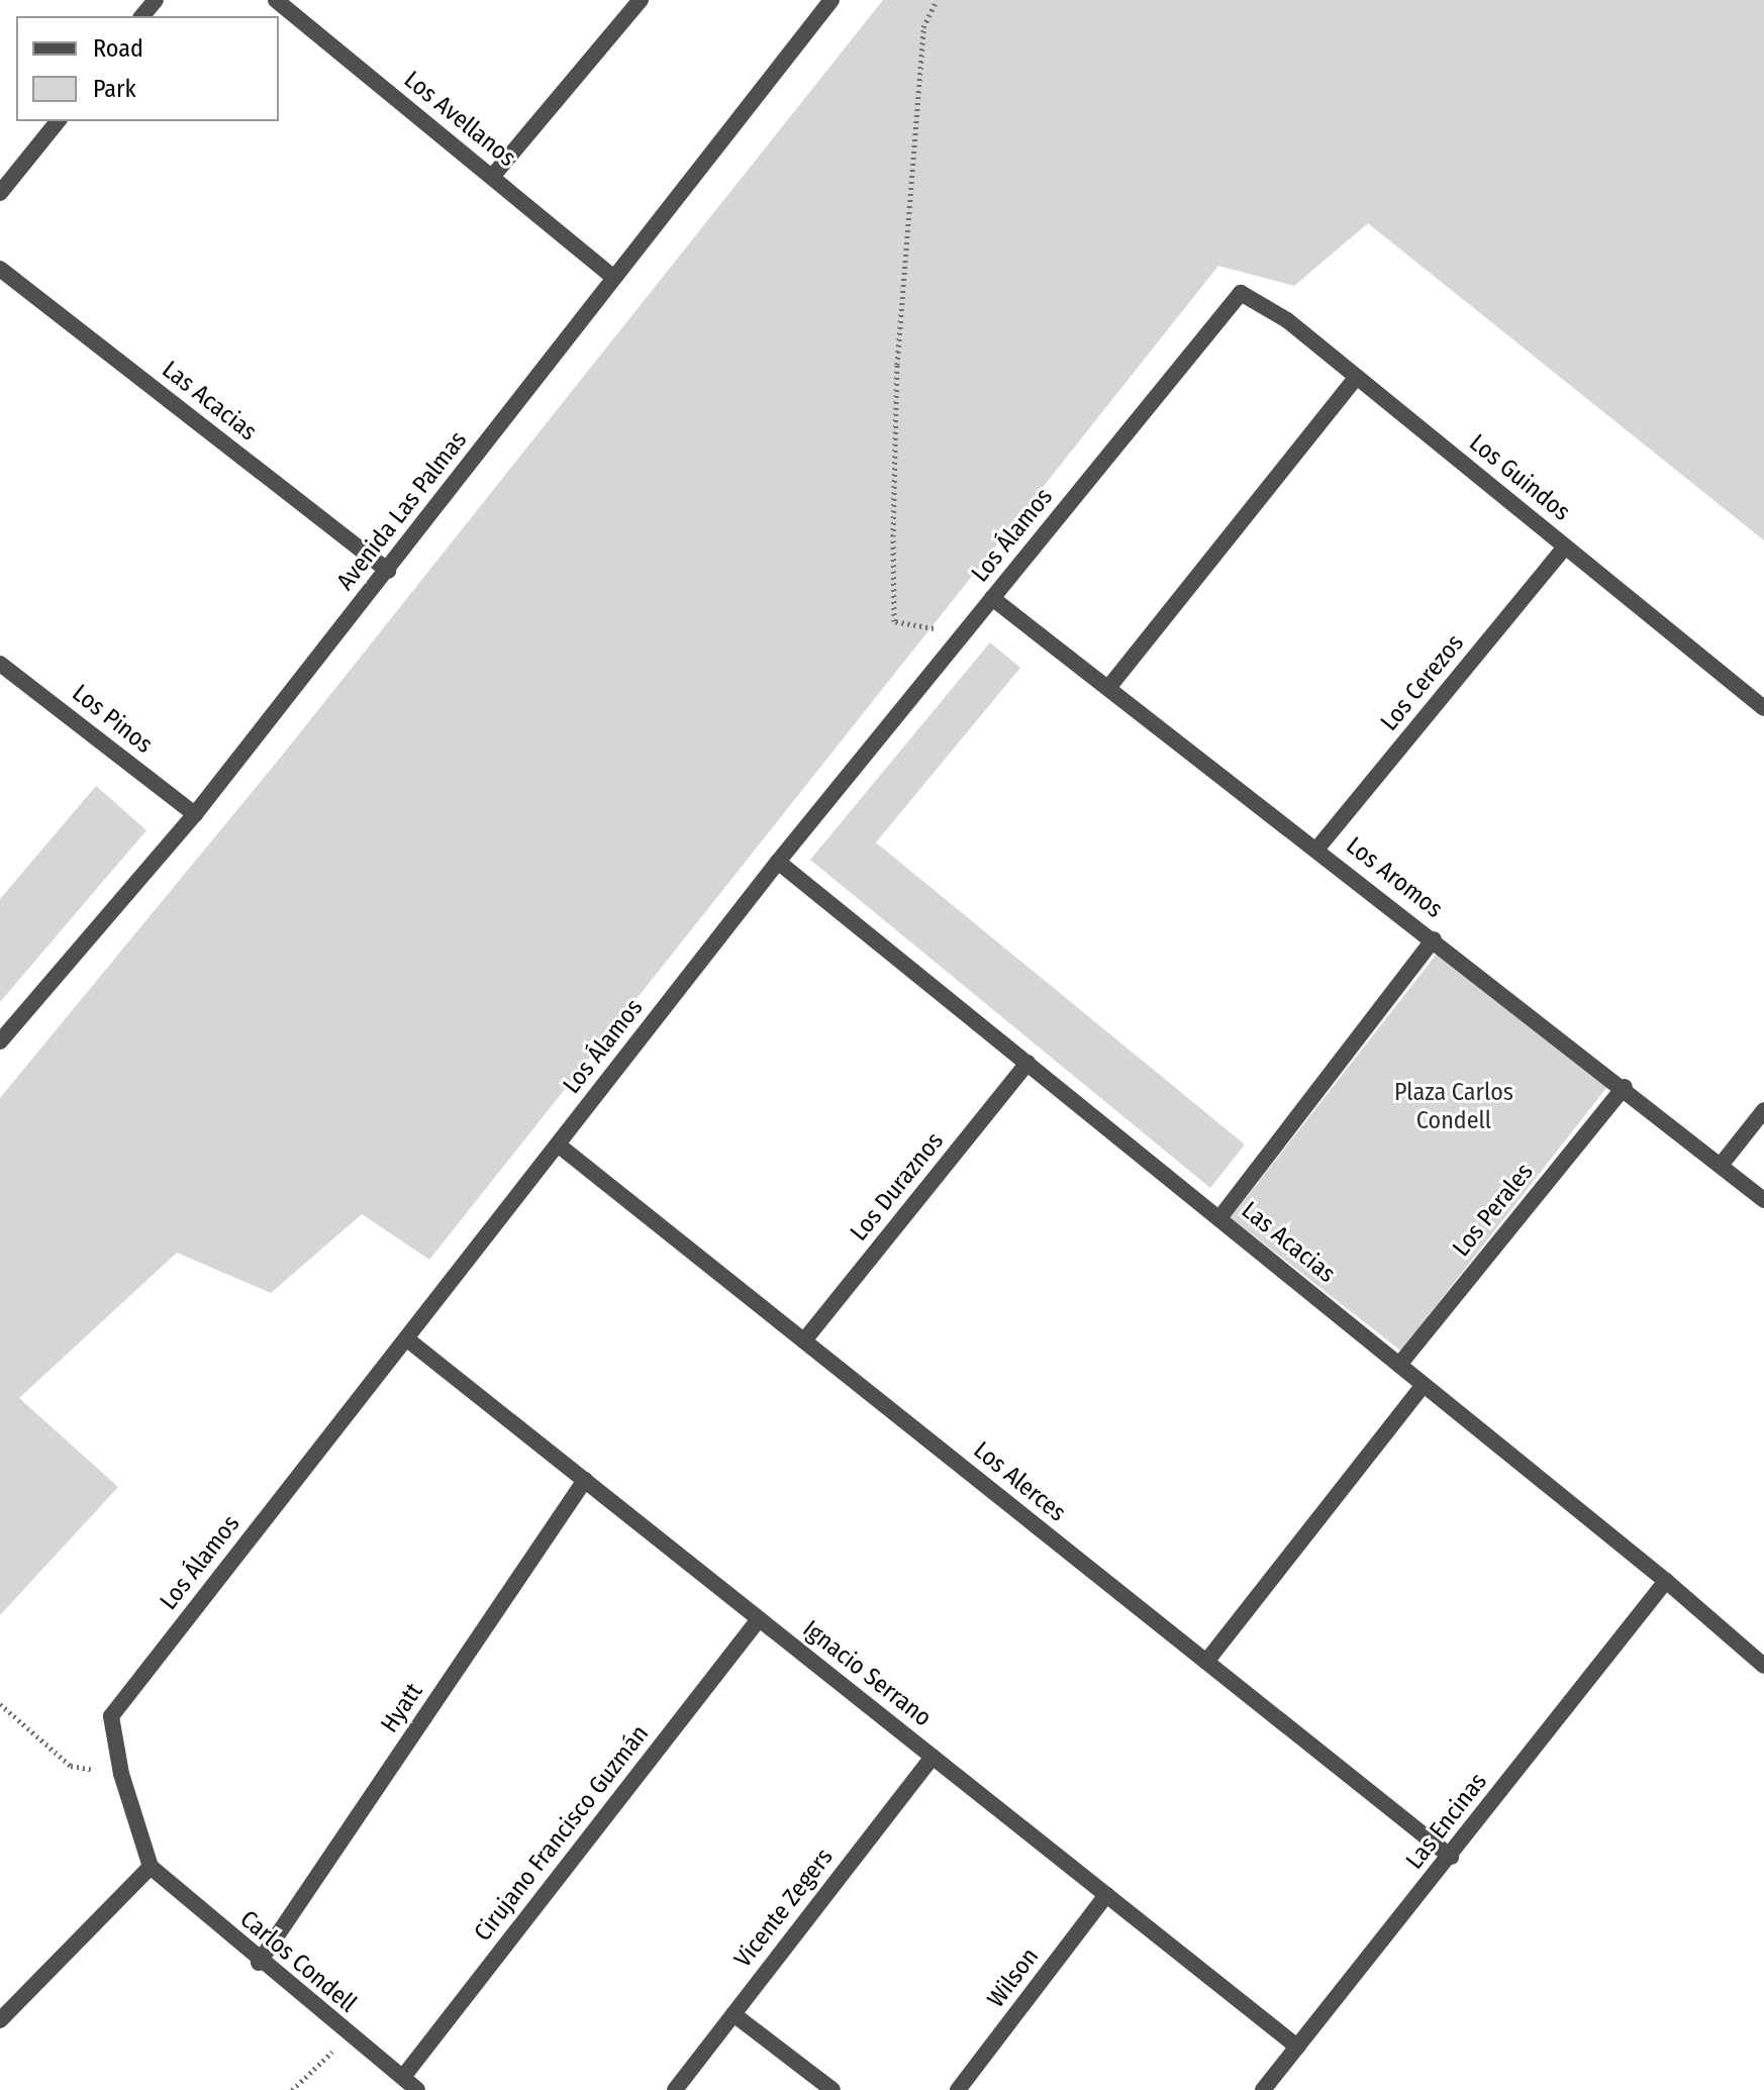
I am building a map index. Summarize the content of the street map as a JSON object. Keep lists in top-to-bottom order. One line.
{"streets":{"street":["Los Avellanos","Las Acacias","Los Guindos","Avenida Las Palmas","Los Álamos","Los Cerezos","Los Pinos","Los Aromos","Los Duraznos","Los Perales","Los Alerces","Ignacio Serrano","Hyatt","Las Encinas","Cirujano Francisco Guzmán","Vicente Zegers","Carlos Condell","Wilson"]},"crossings":[["Los Avellanos","Avenida Las Palmas"],["Las Acacias","Avenida Las Palmas"],["Las Acacias","Los Álamos"],["Las Acacias","Los Duraznos"],["Las Acacias","Los Perales"],["Las Acacias","Las Encinas"],["Los Guindos","Los Álamos"],["Los Guindos","Los Cerezos"],["Avenida Las Palmas","Los Pinos"],["Los Álamos","Los Aromos"],["Los Álamos","Los Alerces"],["Los Álamos","Ignacio Serrano"],["Los Álamos","Carlos Condell"],["Los Cerezos","Los Aromos"],["Los Aromos","Los Perales"],["Los Duraznos","Los Alerces"],["Los Alerces","Las Encinas"],["Ignacio Serrano","Hyatt"],["Ignacio Serrano","Las Encinas"],["Ignacio Serrano","Cirujano Francisco Guzmán"],["Ignacio Serrano","Vicente Zegers"],["Ignacio Serrano","Wilson"],["Hyatt","Carlos Condell"],["Cirujano Francisco Guzmán","Carlos Condell"]],"parks":["Plaza Carlos Condell"],"legend":["Road","Park"]}
